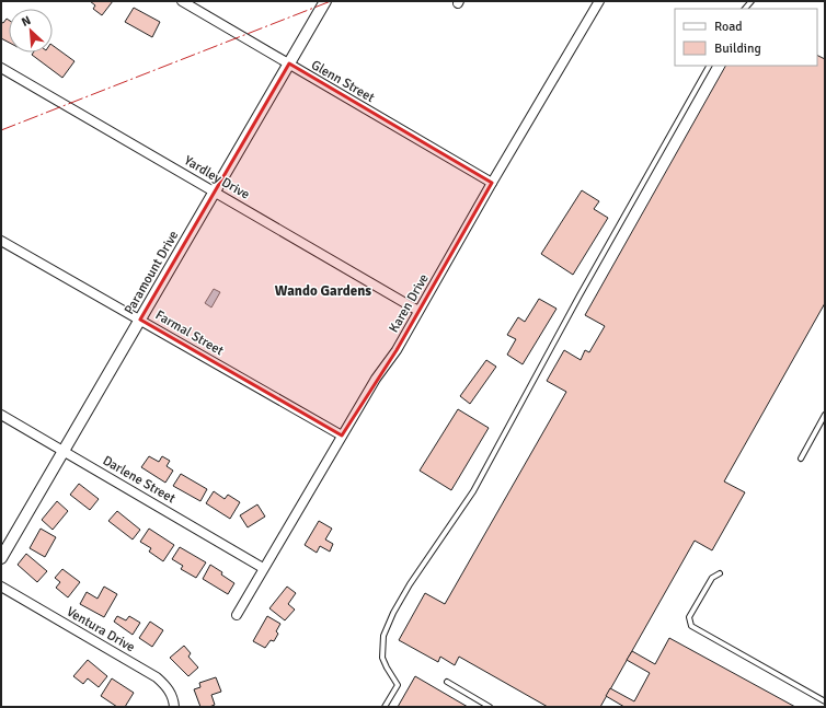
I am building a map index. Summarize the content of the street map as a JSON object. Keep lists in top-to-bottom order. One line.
{"streets":{"street":["Glenn Street","Yardley Drive","Paramount Drive","Karen Drive","Farmal Street","Darlene Street","Ventura Drive"]},"crossings":[["Glenn Street","Paramount Drive"],["Glenn Street","Karen Drive"],["Yardley Drive","Paramount Drive"],["Yardley Drive","Karen Drive"],["Paramount Drive","Farmal Street"],["Paramount Drive","Darlene Street"],["Karen Drive","Farmal Street"],["Karen Drive","Darlene Street"]],"districts":["Wando Gardens"],"legend":["Road","Building"],"north":"top left"}
